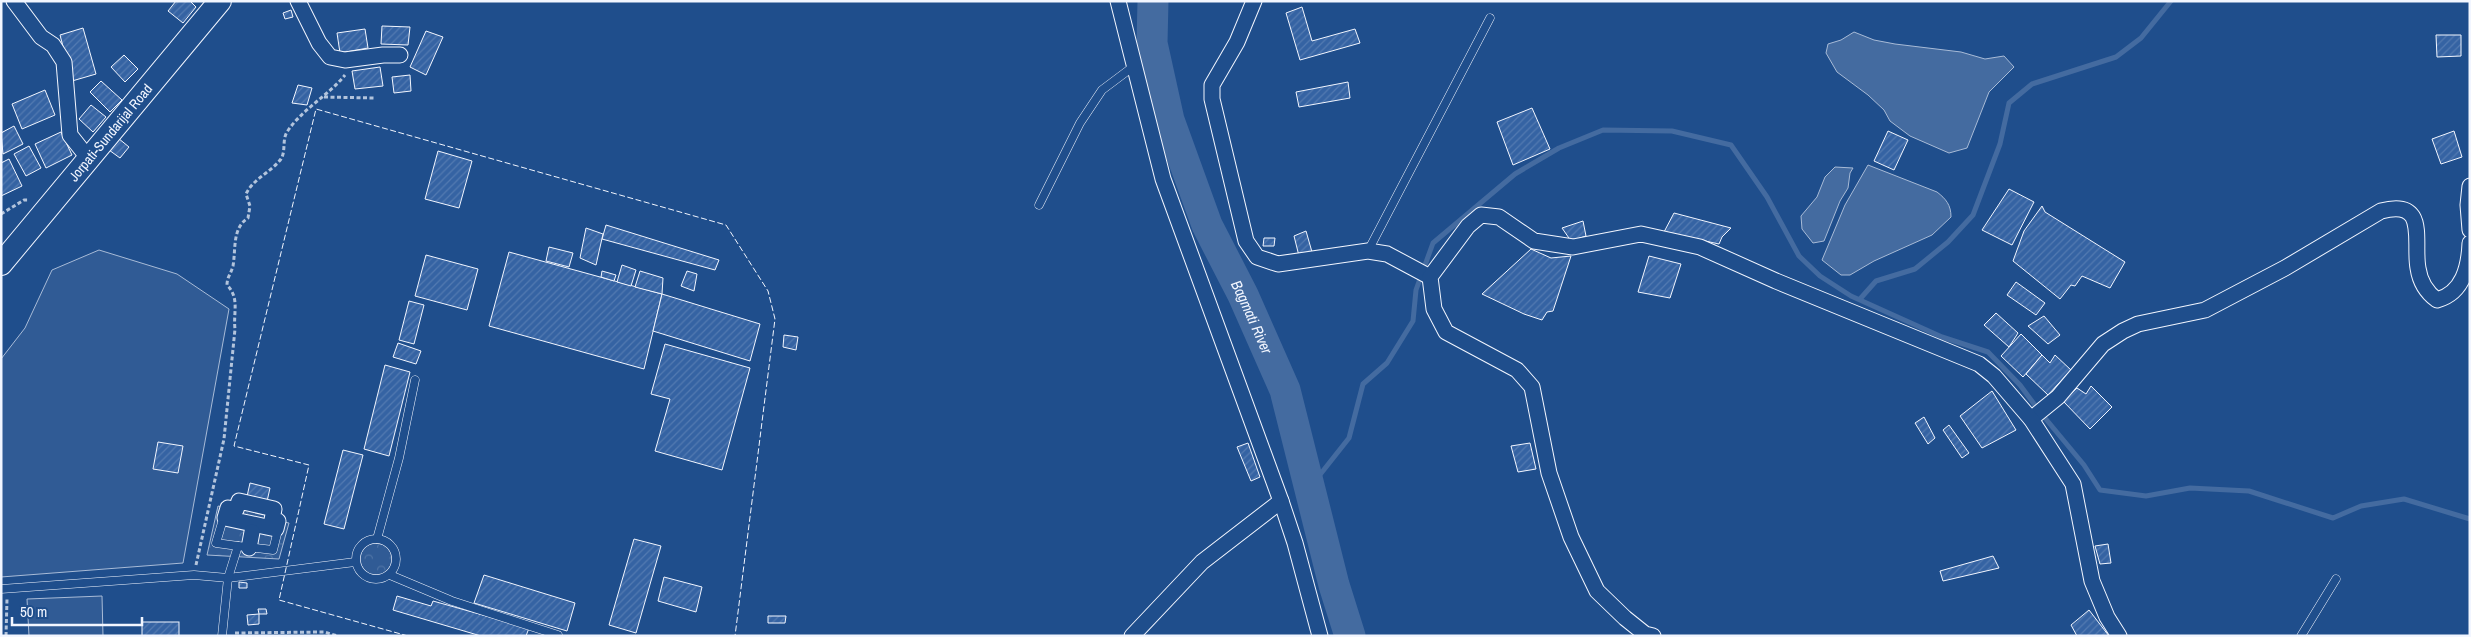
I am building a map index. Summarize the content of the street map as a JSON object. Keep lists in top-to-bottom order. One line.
{"streets":{"main road":["Jorpati-Sundarijal Road"]},"water":["Bagmati River"],"scale_bar":"50 m"}
